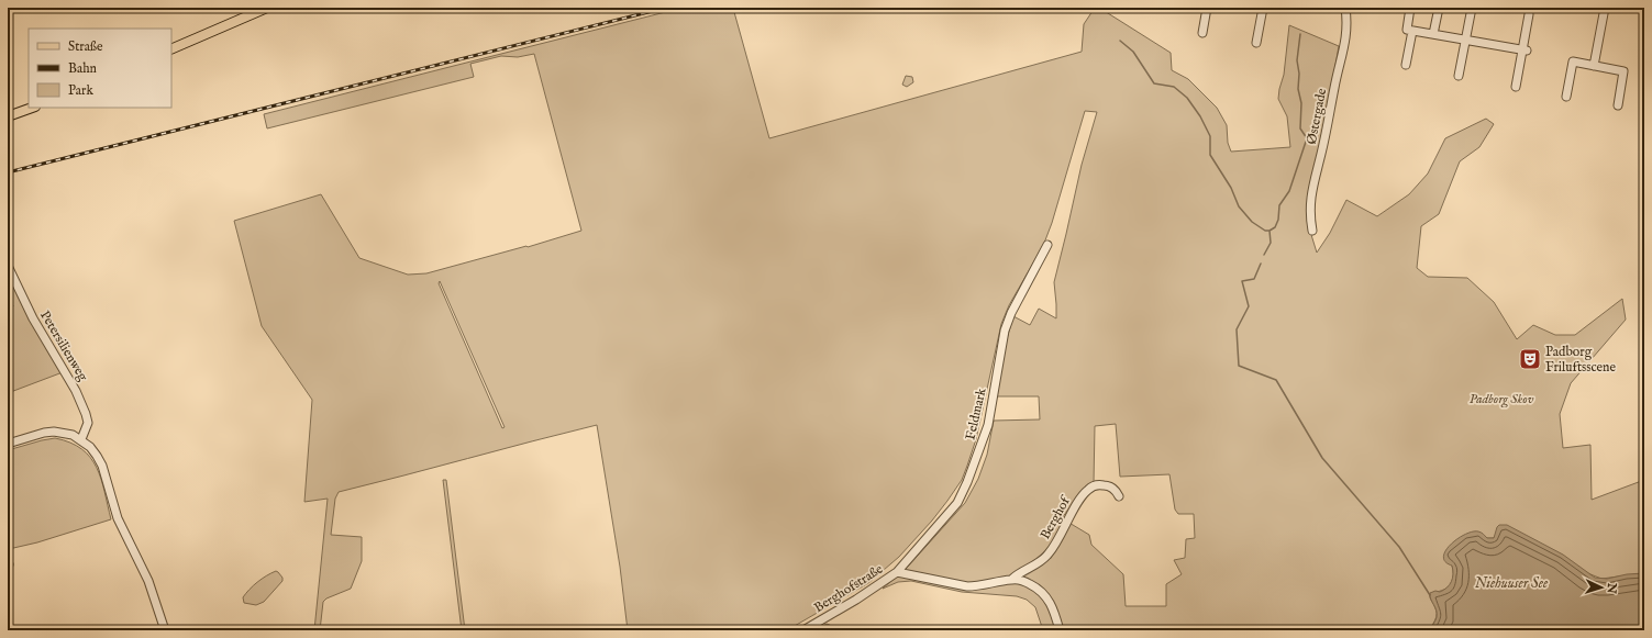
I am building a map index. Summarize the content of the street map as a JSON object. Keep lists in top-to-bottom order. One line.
{"streets":{"street":["Østergade","Petersilienweg","Feldmark","Berghof","Berghofstraße"]},"crossings":[["Feldmark","Berghofstraße"],["Berghof","Berghofstraße"]],"water":["Niehuuser See"],"parks":["Padborg Skov"],"places":{"theatre":["Padborg Friluftsscene"]},"legend":["Straße","Bahn","Park"],"north":"right"}
